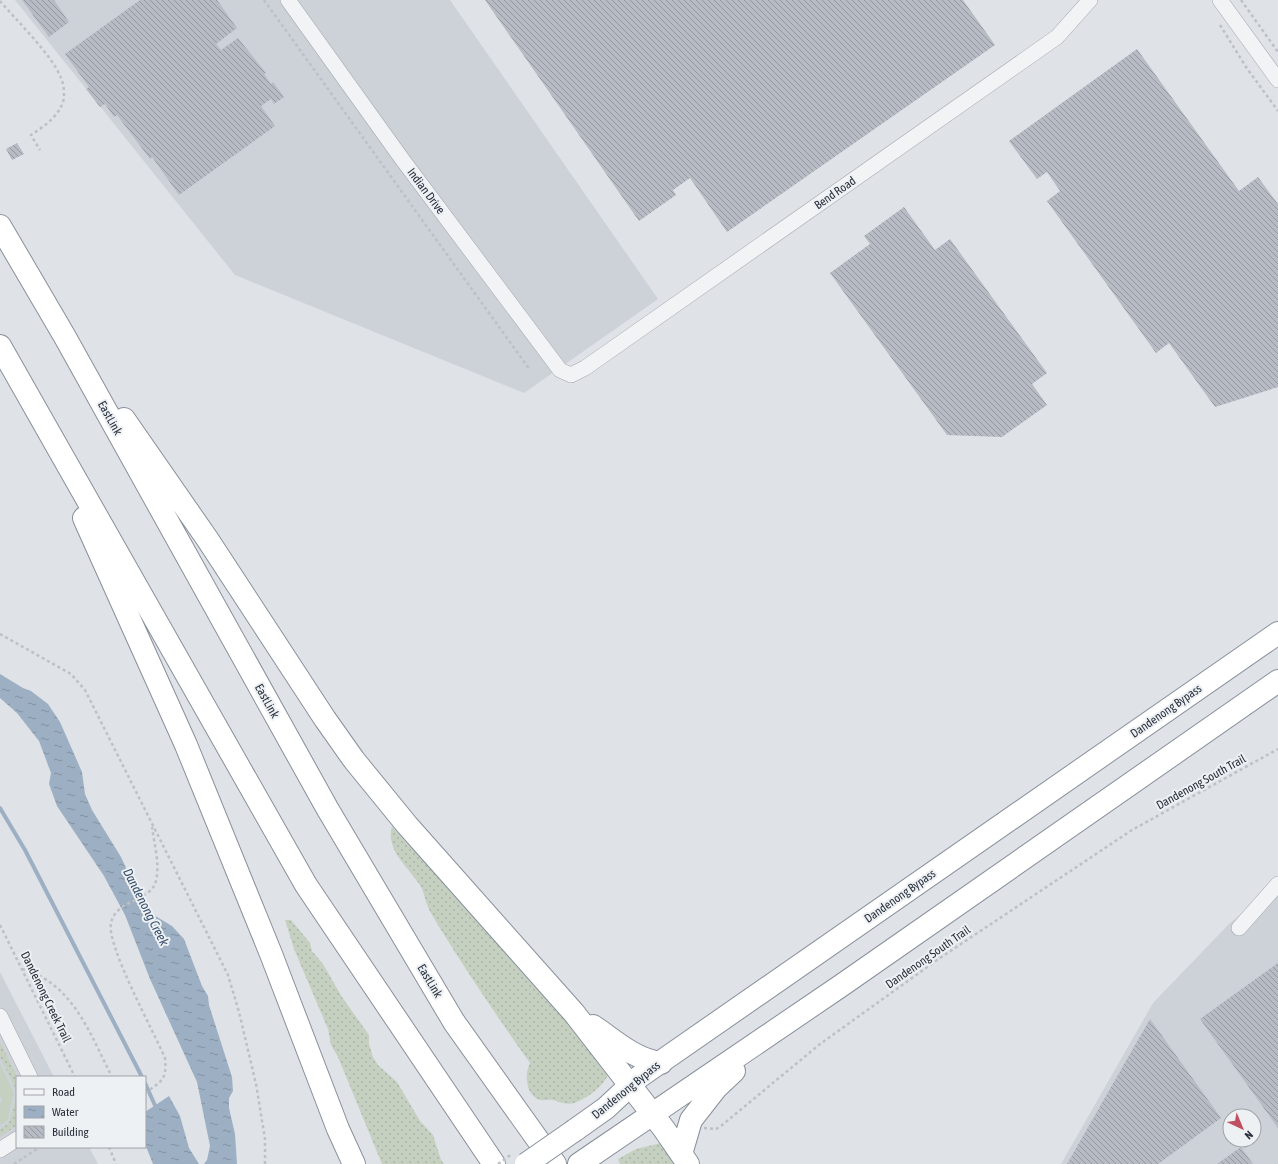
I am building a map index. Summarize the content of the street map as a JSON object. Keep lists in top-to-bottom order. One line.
{"streets":{"highway":["EastLink","Dandenong Bypass"],"street":["Indian Drive","Bend Road"],"path":["Dandenong South Trail","Dandenong Creek Trail"]},"crossings":[["Indian Drive","Bend Road"]],"water":["Dandenong Creek"],"legend":["Road","Water","Building"],"north":"bottom right"}
